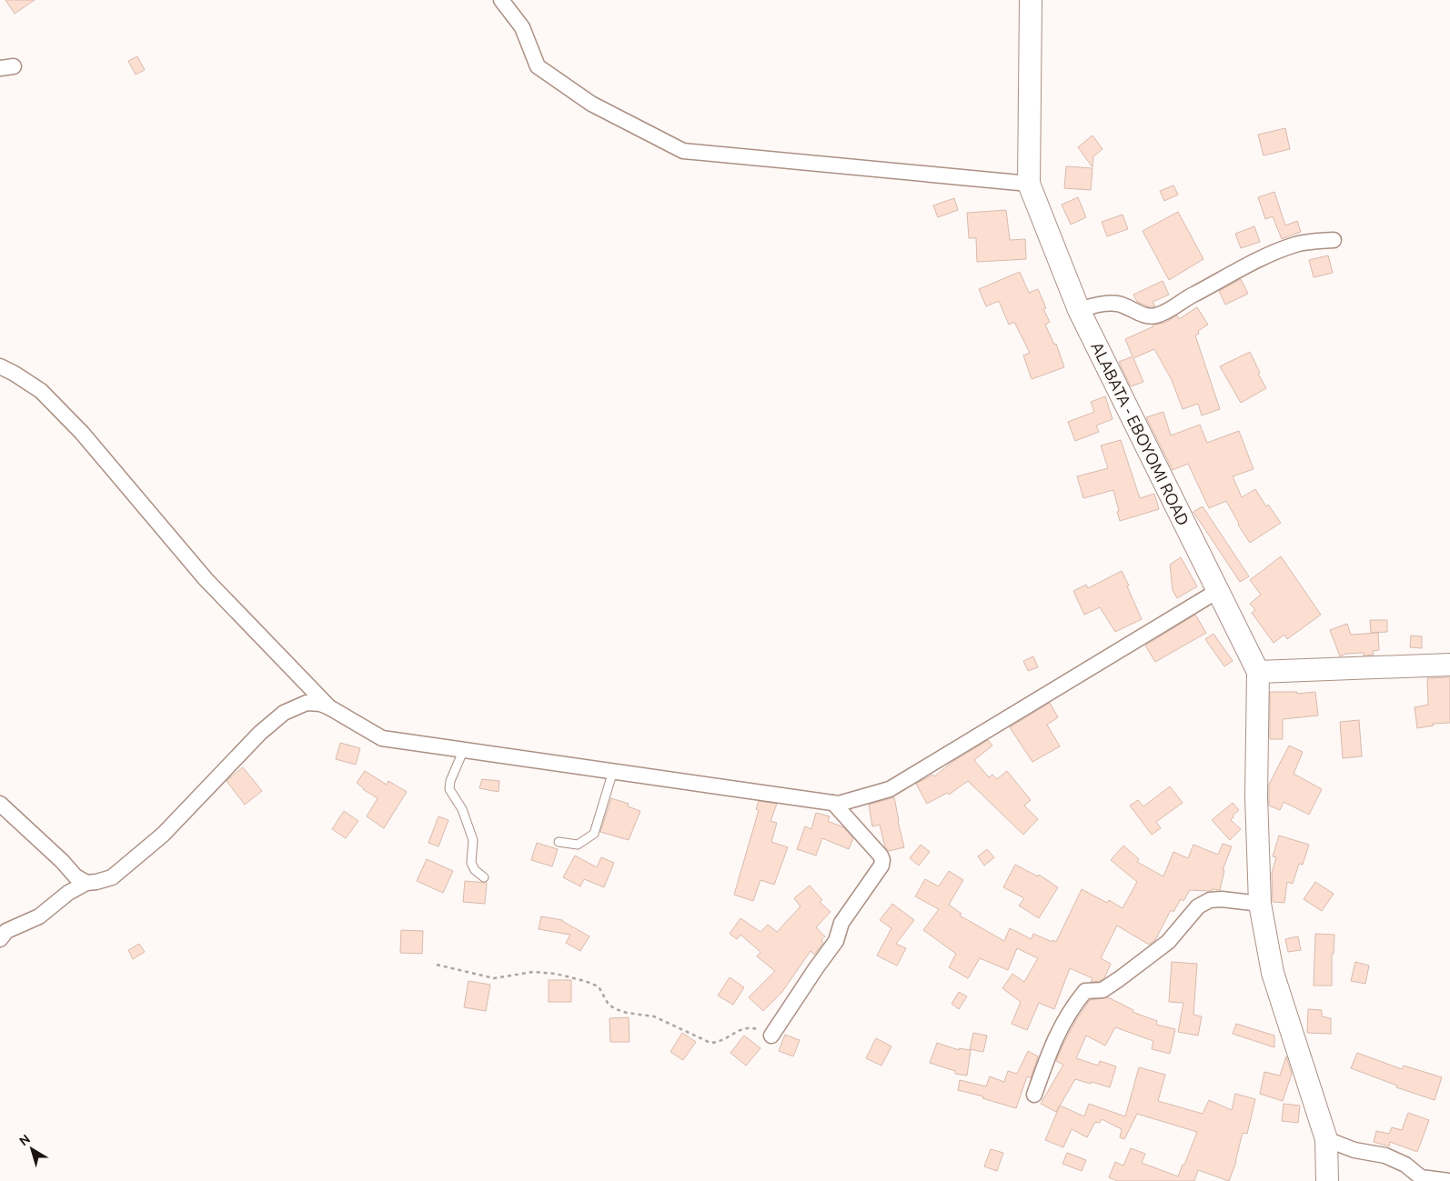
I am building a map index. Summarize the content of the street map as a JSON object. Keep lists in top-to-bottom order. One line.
{"streets":{"main road":["ALABATA - EBOYOMI ROAD"]},"north":"top left"}
